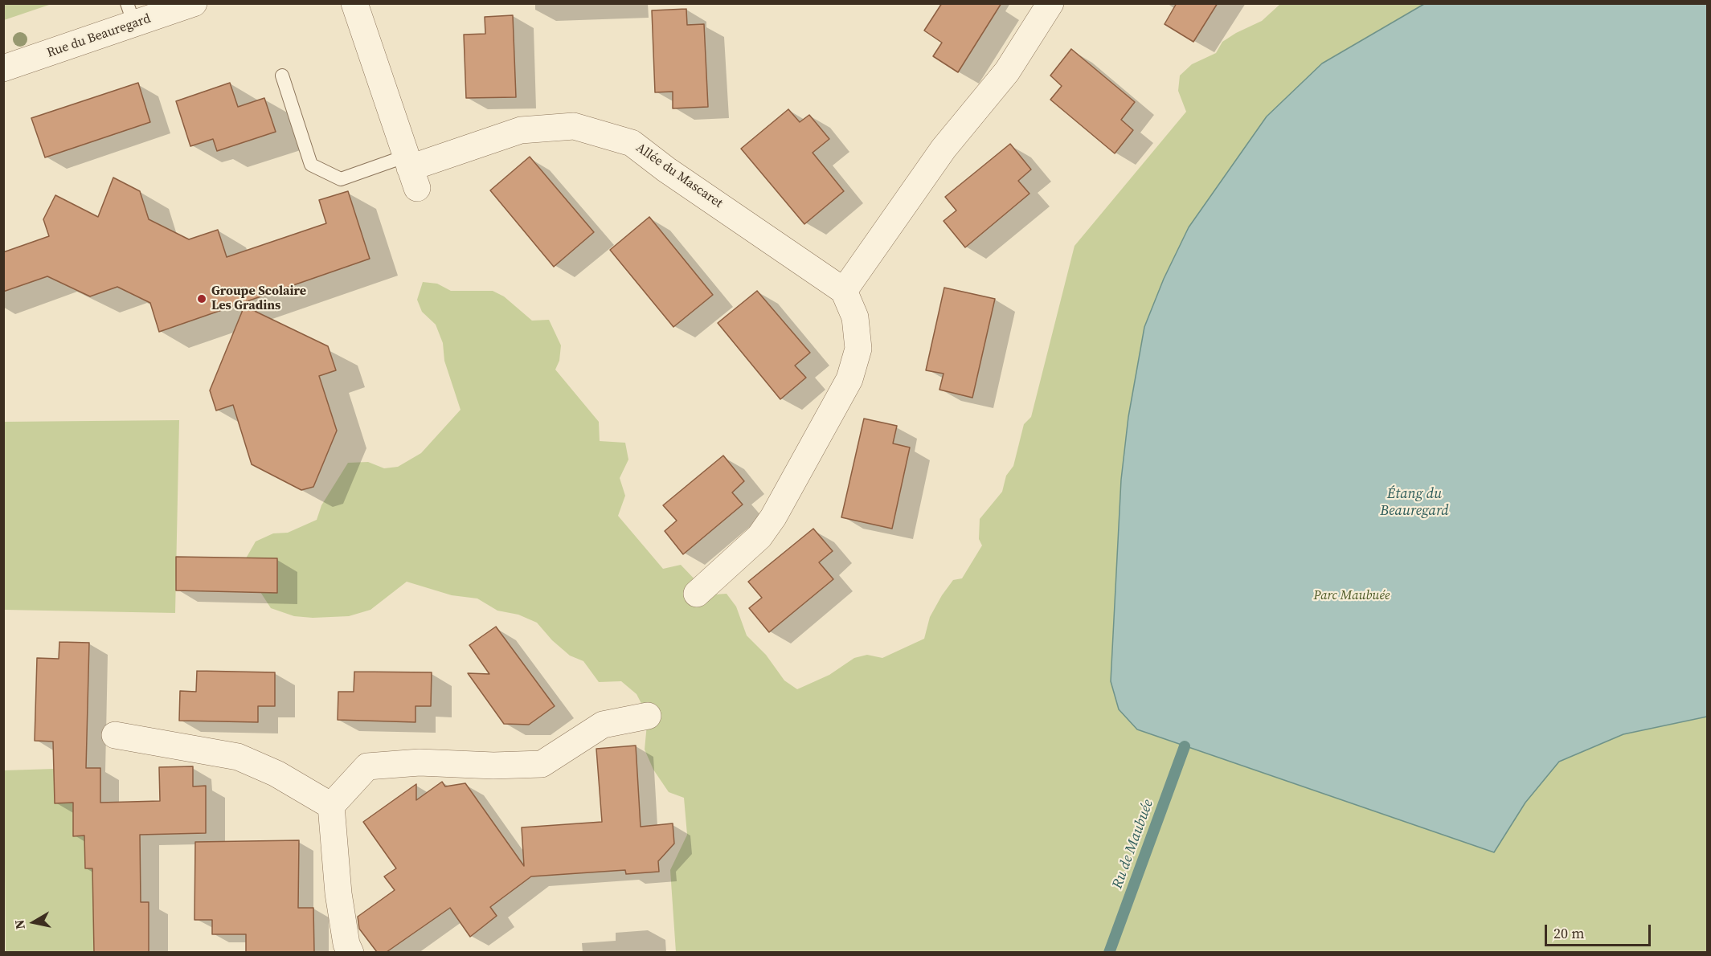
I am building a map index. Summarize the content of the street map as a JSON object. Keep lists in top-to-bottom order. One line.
{"streets":{"street":["Rue du Beauregard","Allée du Mascaret"]},"water":["Étang du Beauregard","Ru de Maubuée"],"parks":["Parc Maubuée"],"places":["Groupe Scolaire Les Gradins"],"scale_bar":"20 m","north":"left"}
